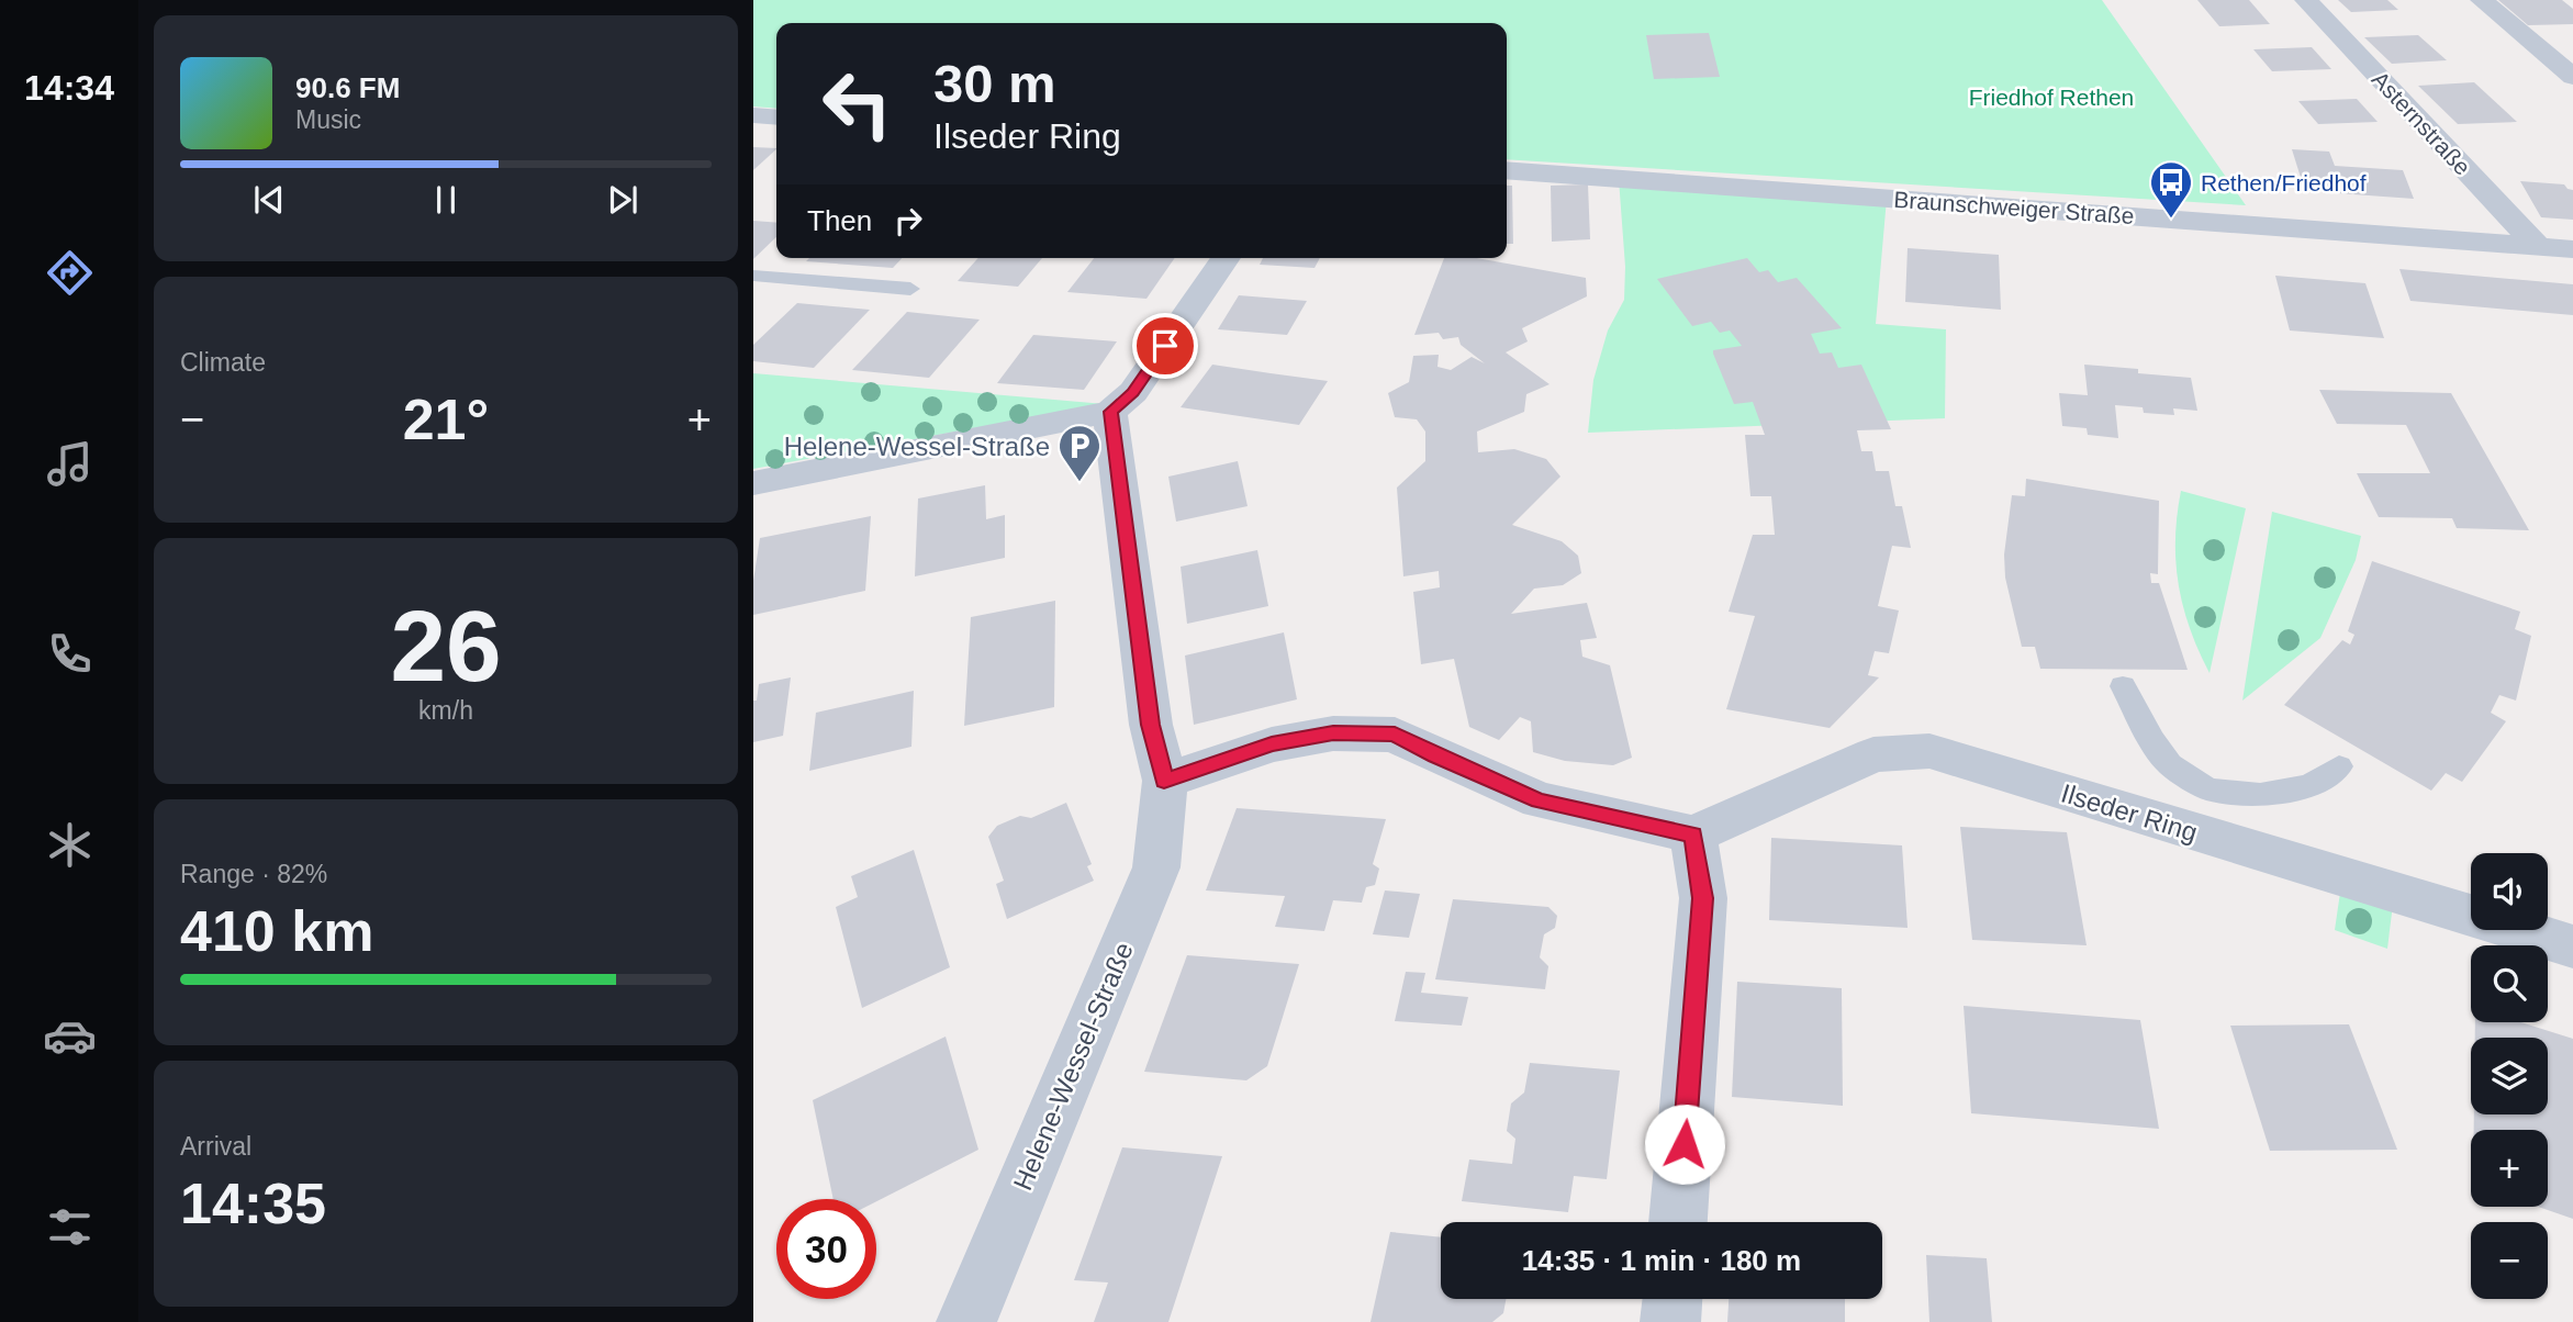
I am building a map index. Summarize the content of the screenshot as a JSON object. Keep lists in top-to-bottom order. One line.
{"streets":{"street":["Asternstraße","Braunschweiger Straße","Ilseder Ring","Helene-Wessel-Straße"]},"crossings":[["Asternstraße","Braunschweiger Straße"]],"parks":["Friedhof Rethen"],"places":{"bus stop":["Rethen/Friedhof"],"parking":["Helene-Wessel-Straße"]},"page":{"tabs":"14:34","turn":["30 m","Ilseder Ring"],"song":["90.6 FM","Music"],"then":"Then","tile":["Climate",["26","km/h"],["Range · 82%","410 km"],["Arrival","14:35"]],"heat":["−","21°","+"],"map_buttons":["+","−"],"limit":"30","trip":"14:35 · 1 min · 180 m"}}
